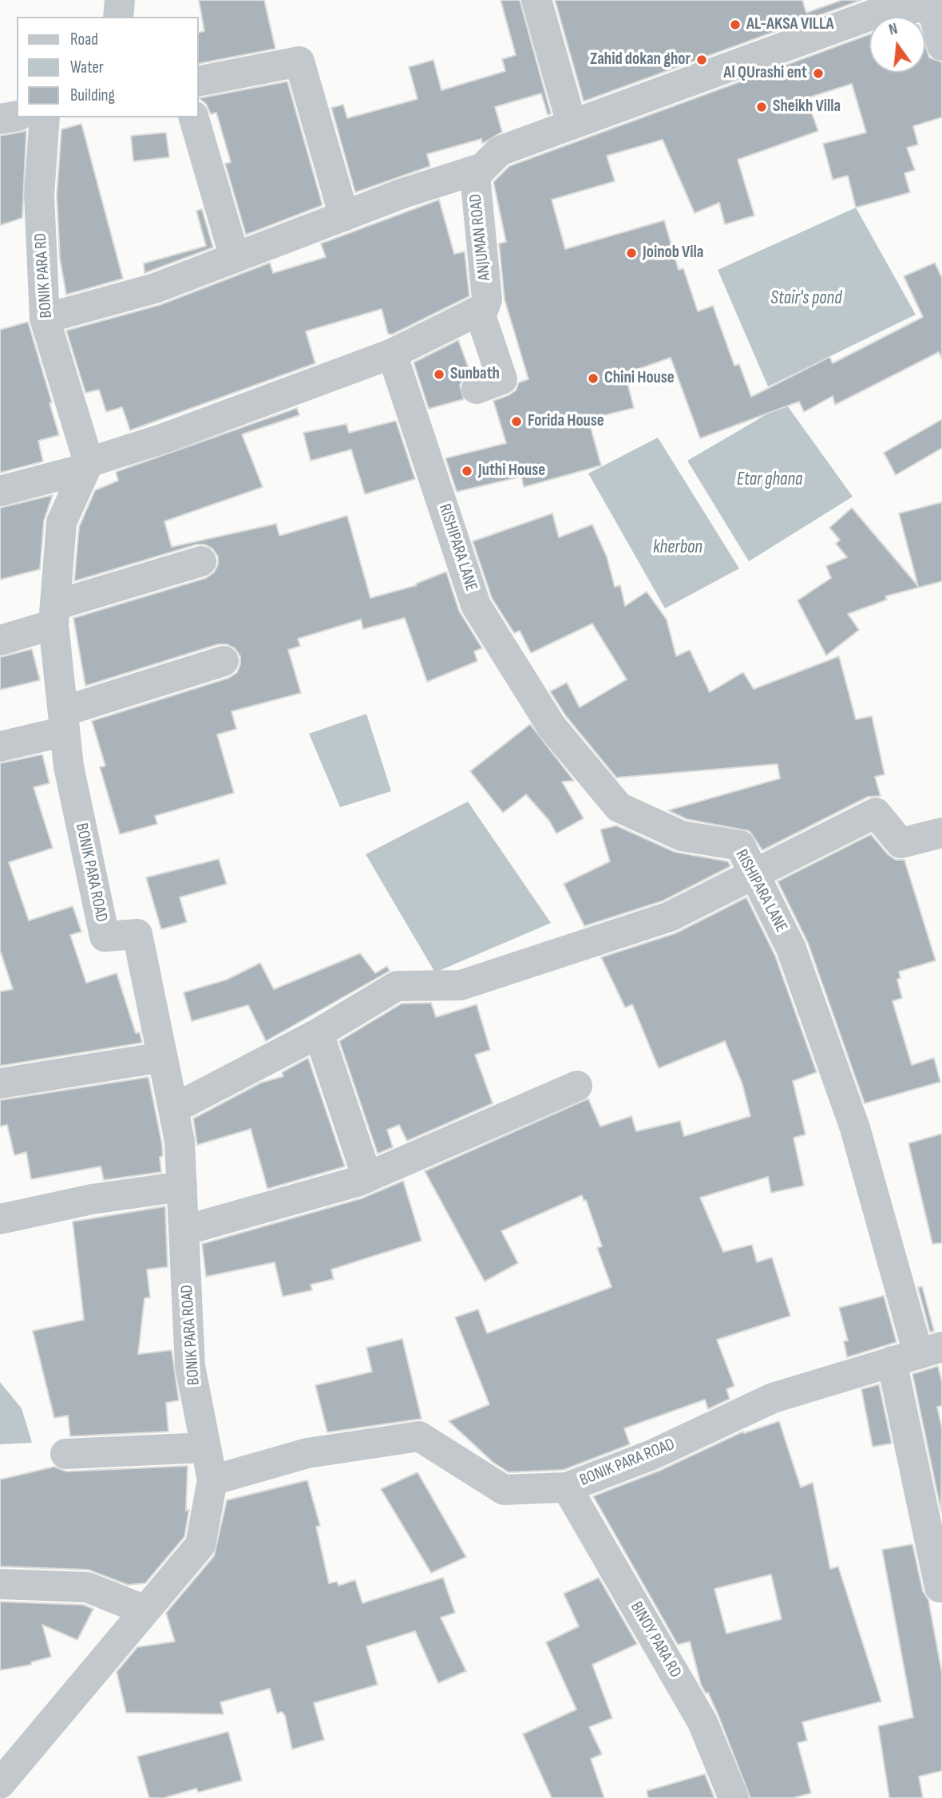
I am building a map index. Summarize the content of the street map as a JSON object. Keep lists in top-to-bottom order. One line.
{"streets":{"street":["ANJUMAN ROAD","BONIK PARA RD","RISHIPARA LANE","BONIK PARA ROAD","BINOY PARA RD"]},"crossings":[["BONIK PARA RD","BONIK PARA ROAD"],["RISHIPARA LANE","BONIK PARA ROAD"],["BONIK PARA ROAD","BINOY PARA RD"]],"water":["Stair's pond","Etar ghana","kherbon"],"places":["AL-AKSA VILLA","Zahid dokan ghor","Al QUrashi ent","Sheikh Villa","Joinob Vila","Sunbath","Chini House","Forida House","Juthi House"],"legend":["Road","Water","Building"],"north":"top"}
